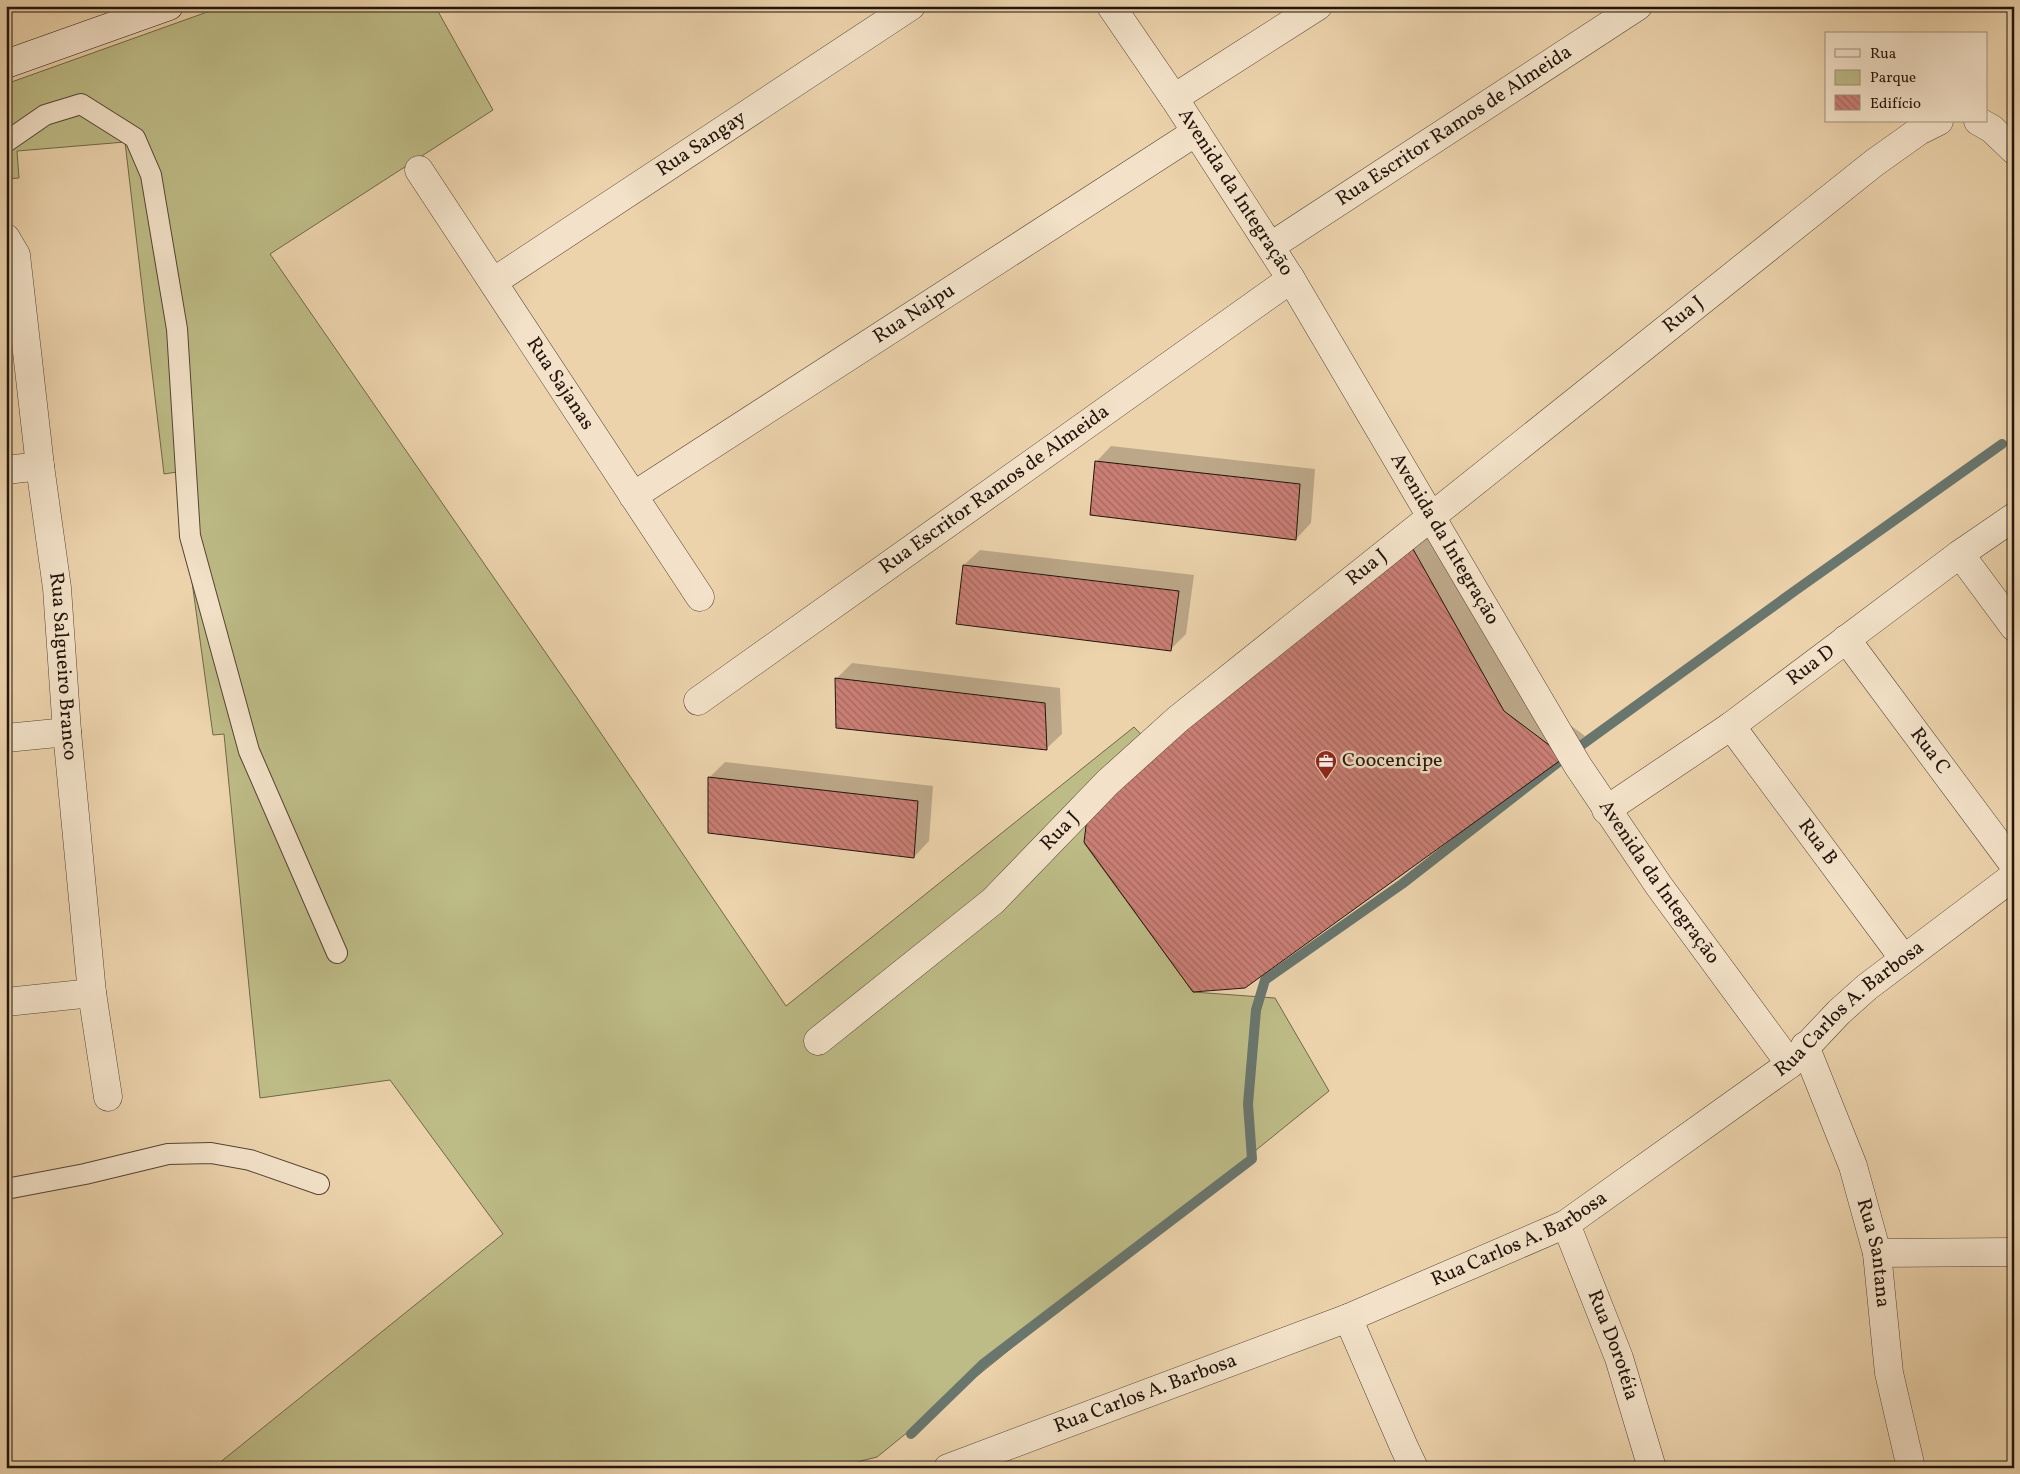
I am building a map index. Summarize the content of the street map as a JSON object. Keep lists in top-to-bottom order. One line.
{"streets":{"street":["Rua Escritor Ramos de Almeida","Rua Sangay","Avenida da Integração","Rua Naipu","Rua J","Rua Sajanas","Rua D","Rua Salgueiro Branco","Rua C","Rua B","Rua Carlos A. Barbosa","Rua Santana","Rua Dorotéia"]},"crossings":[["Rua Escritor Ramos de Almeida","Avenida da Integração"],["Rua Sangay","Rua Sajanas"],["Avenida da Integração","Rua Naipu"],["Avenida da Integração","Rua J"],["Avenida da Integração","Rua D"],["Avenida da Integração","Rua Carlos A. Barbosa"],["Avenida da Integração","Rua Santana"],["Rua Naipu","Rua Sajanas"],["Rua D","Rua C"],["Rua D","Rua B"],["Rua B","Rua Carlos A. Barbosa"],["Rua Carlos A. Barbosa","Rua Santana"],["Rua Carlos A. Barbosa","Rua Dorotéia"]],"places":{"office":["Coocencipe"]},"legend":["Rua","Parque","Edifício"]}
